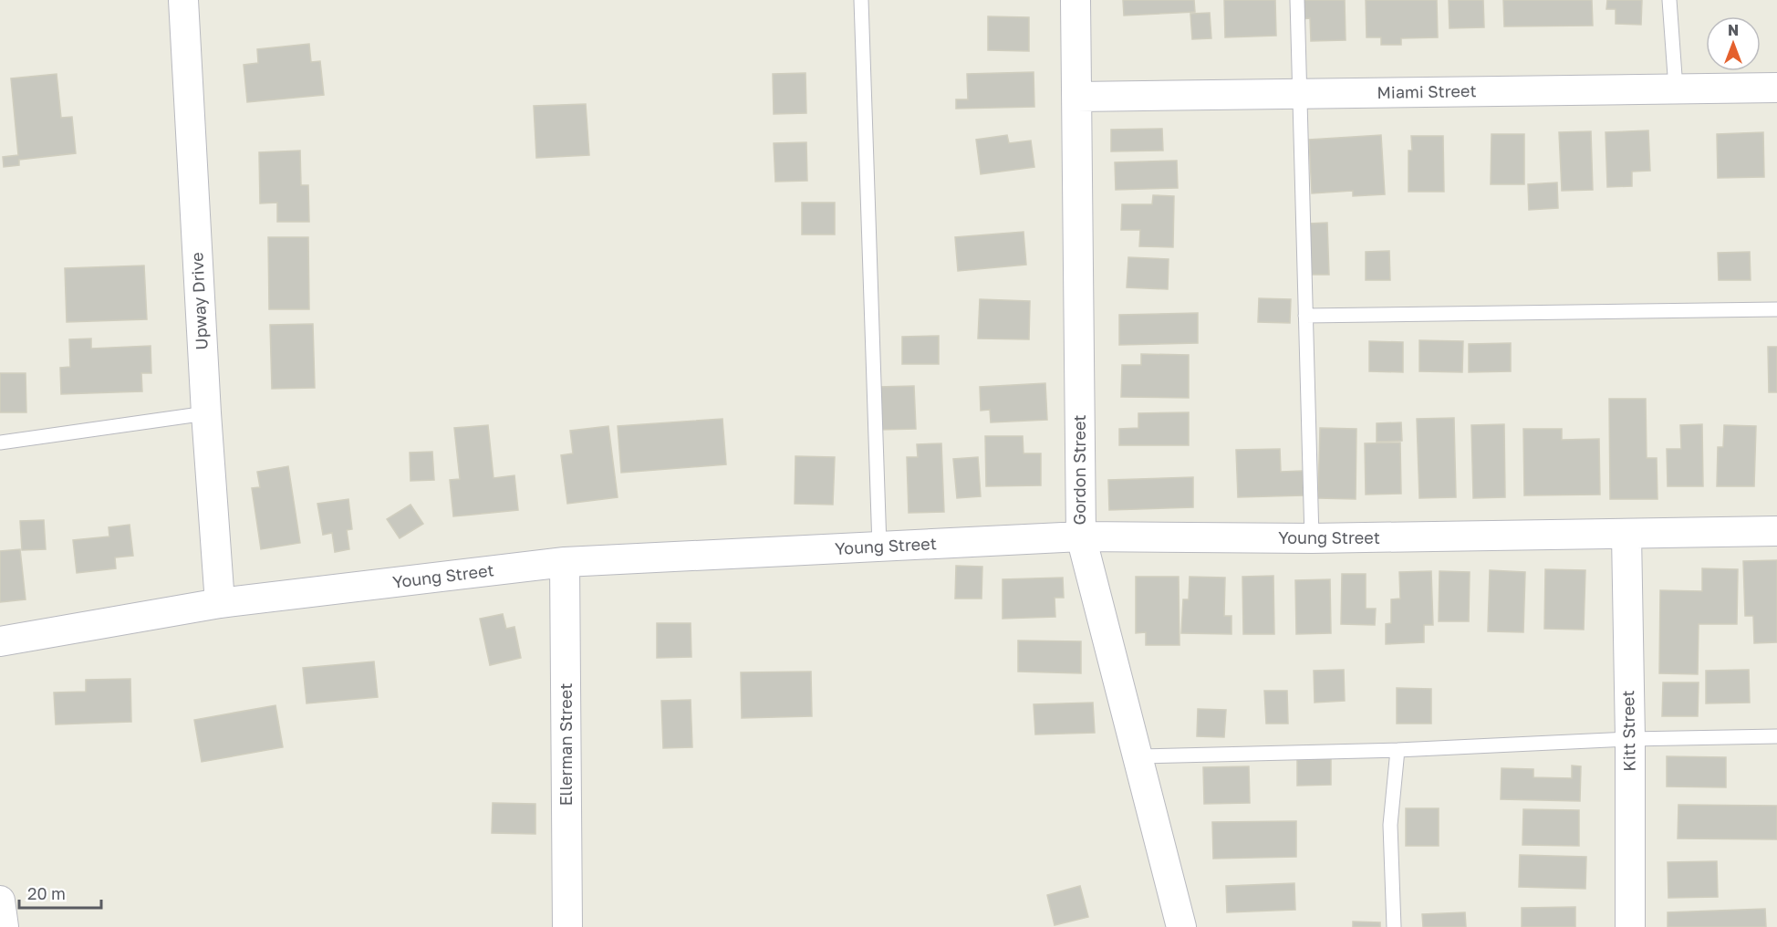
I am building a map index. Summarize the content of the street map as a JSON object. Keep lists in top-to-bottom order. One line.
{"streets":{"street":["Miami Street","Upway Drive","Gordon Street","Young Street","Kitt Street","Ellerman Street"]},"crossings":[["Miami Street","Gordon Street"],["Upway Drive","Young Street"],["Gordon Street","Young Street"],["Young Street","Kitt Street"],["Young Street","Ellerman Street"]],"scale_bar":"20 m","north":"top"}
